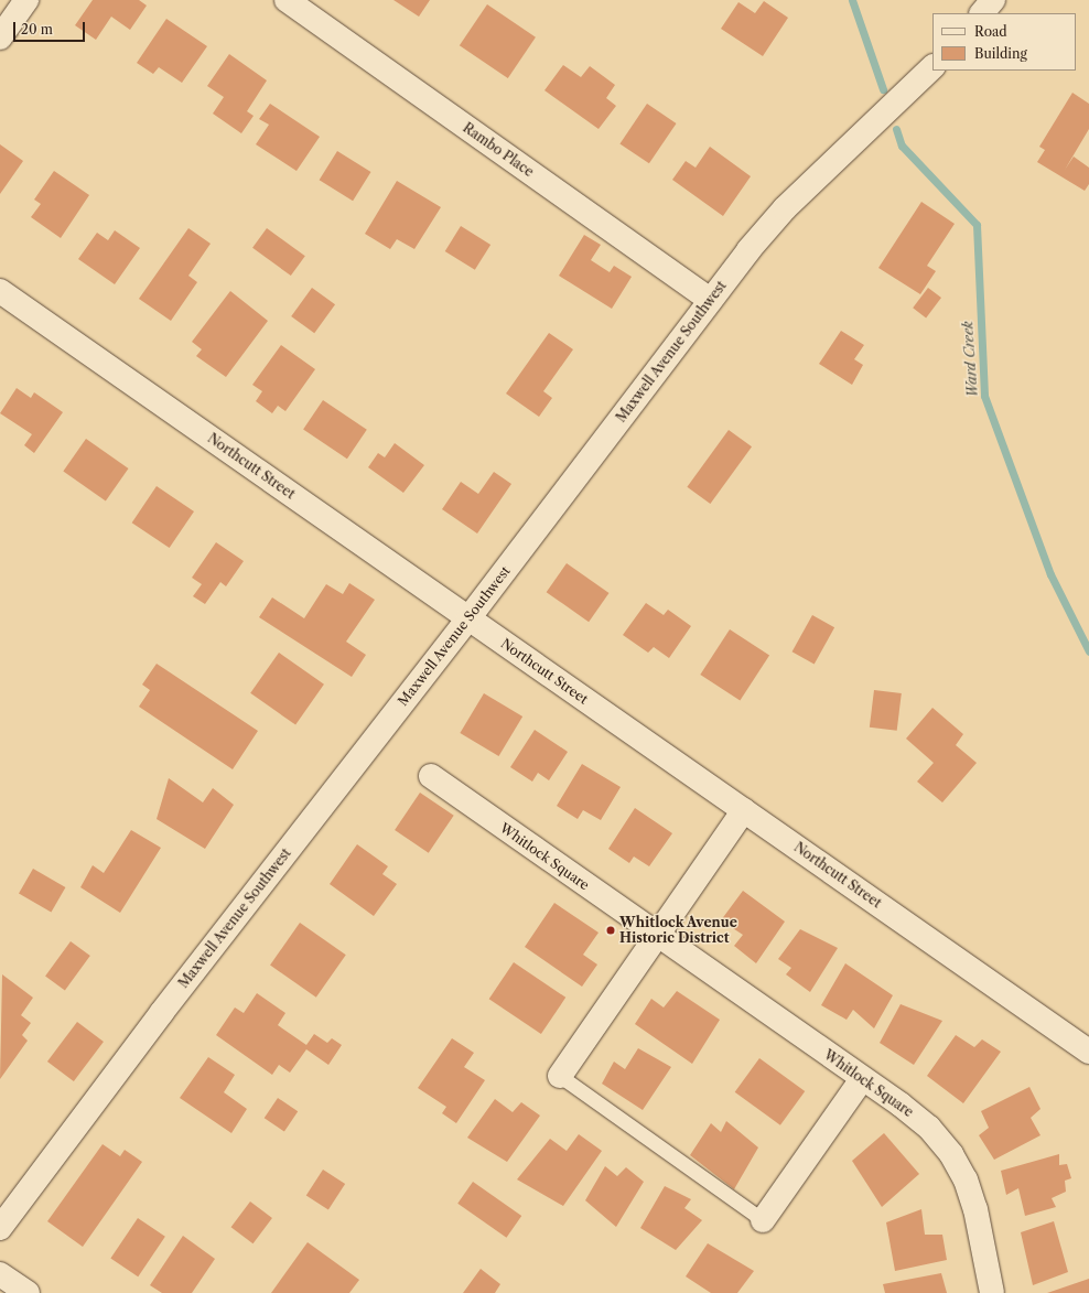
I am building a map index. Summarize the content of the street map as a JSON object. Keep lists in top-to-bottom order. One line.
{"streets":{"street":["Rambo Place","Maxwell Avenue Southwest","Northcutt Street","Whitlock Square"]},"crossings":[["Rambo Place","Maxwell Avenue Southwest"],["Maxwell Avenue Southwest","Northcutt Street"]],"water":["Ward Creek"],"places":["Whitlock Avenue Historic District"],"legend":["Road","Building"],"scale_bar":"20 m"}
